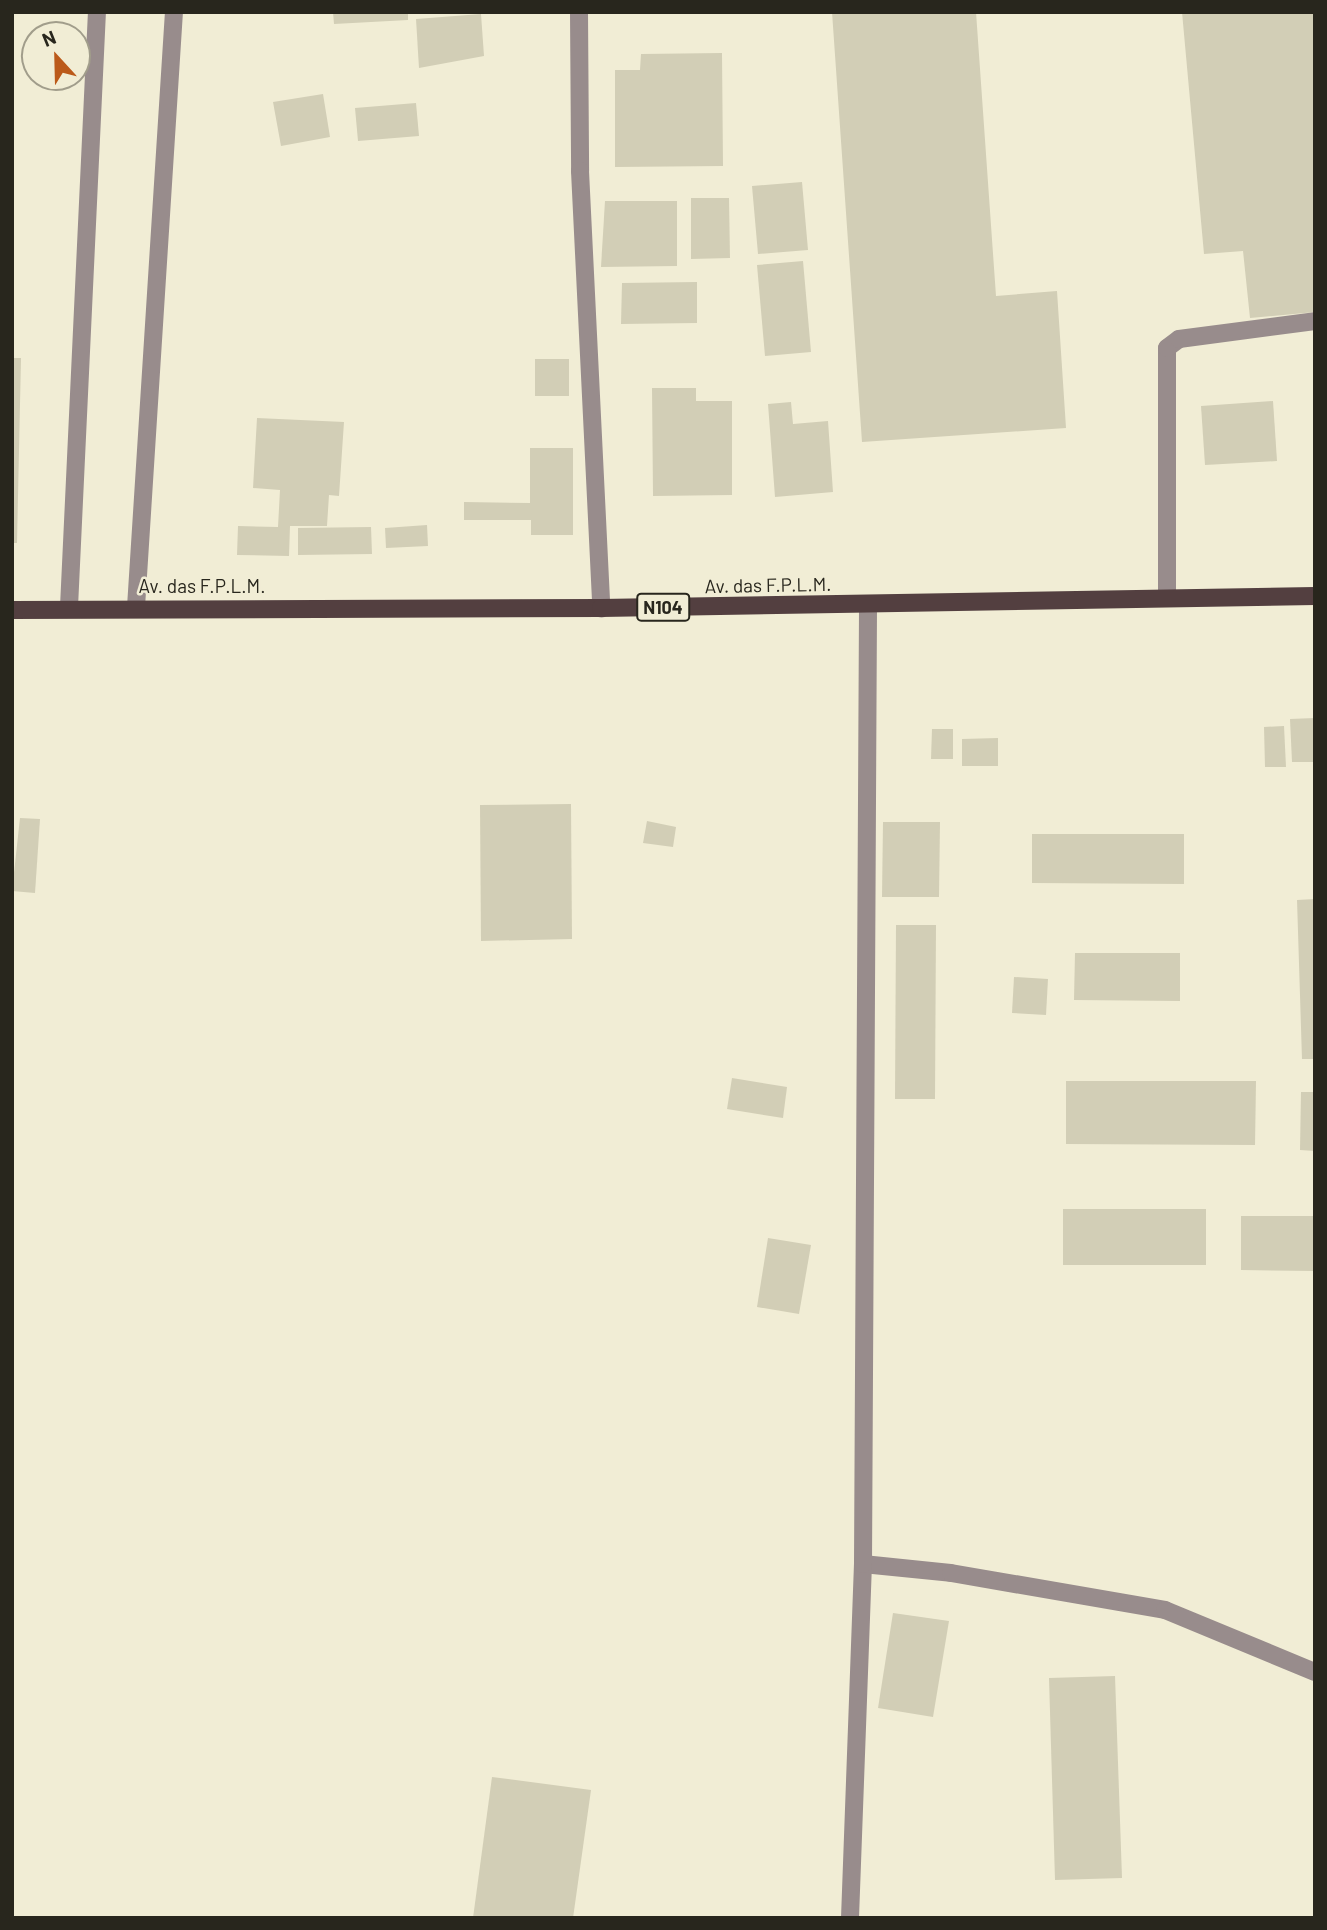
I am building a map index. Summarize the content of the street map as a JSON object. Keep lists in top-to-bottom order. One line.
{"streets":{"main road":["Av. das F.P.L.M.","N104"]},"north":"top"}
